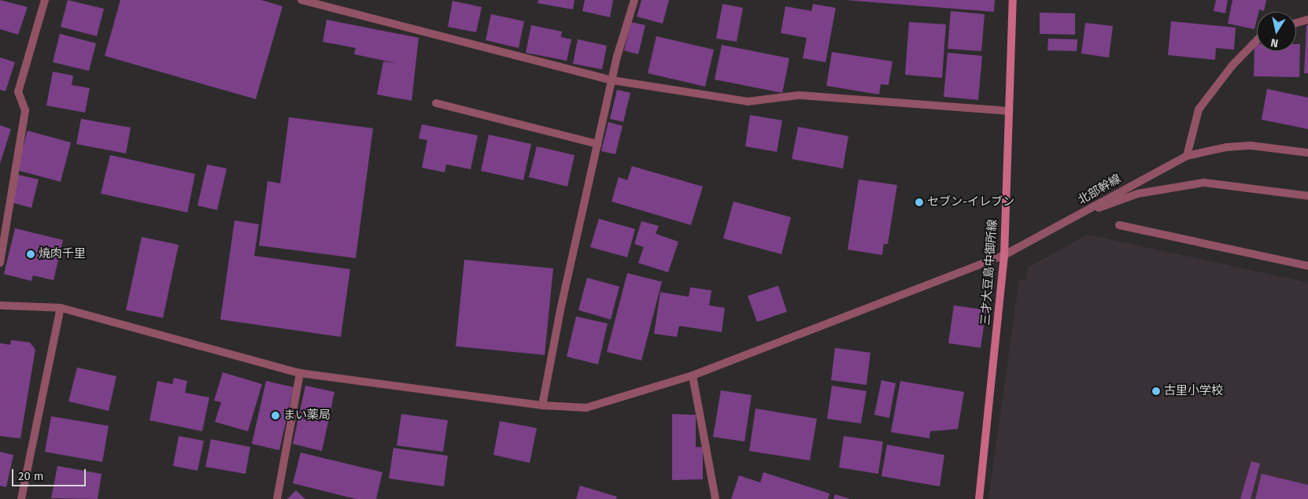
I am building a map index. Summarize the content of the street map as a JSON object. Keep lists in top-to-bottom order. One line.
{"streets":{"main road":["三才大豆島中御所線"],"street":["北部幹線"]},"places":["セブン-イレブン","焼肉千里","古里小学校","まい薬局"],"scale_bar":"20 m","north":"bottom"}
